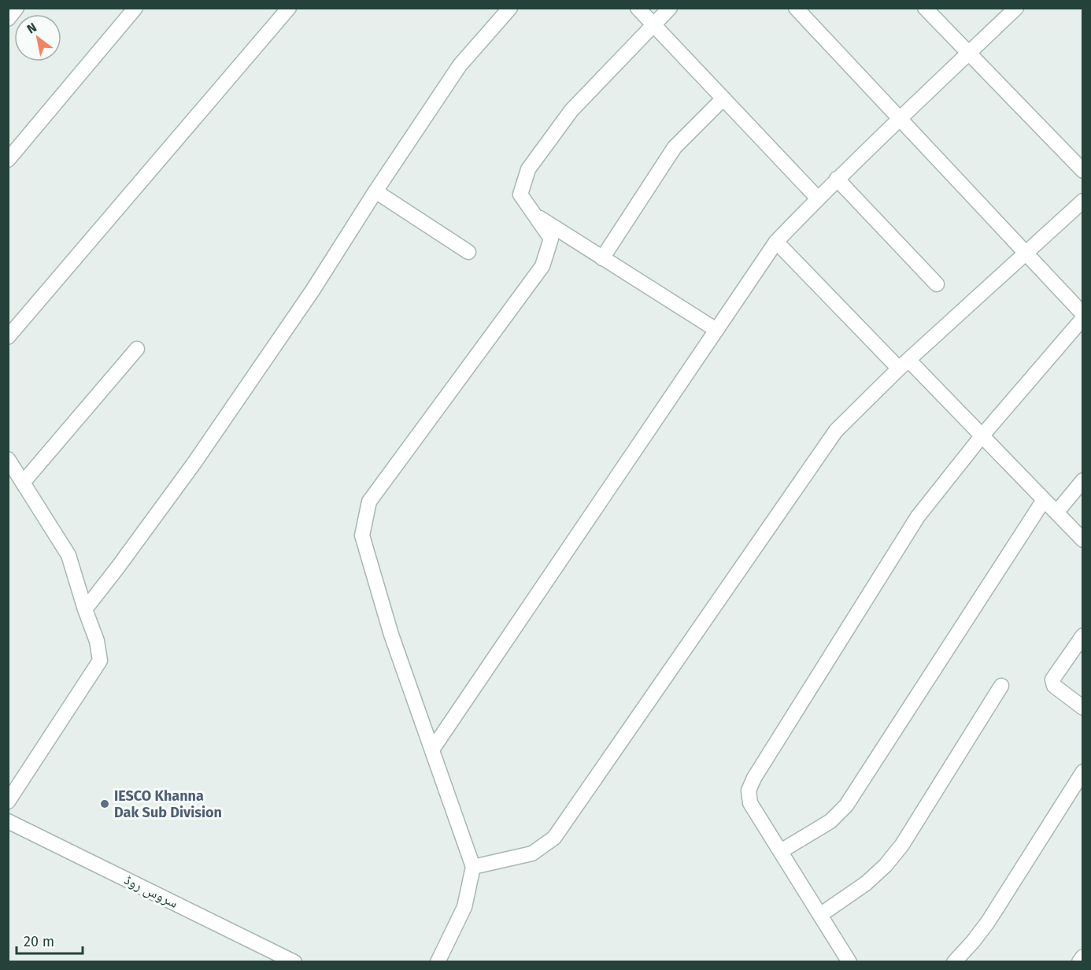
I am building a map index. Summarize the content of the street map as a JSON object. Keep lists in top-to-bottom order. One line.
{"streets":{"street":["سروس روڈ"]},"places":["IESCO Khanna Dak Sub Division"],"scale_bar":"20 m","north":"top left"}
